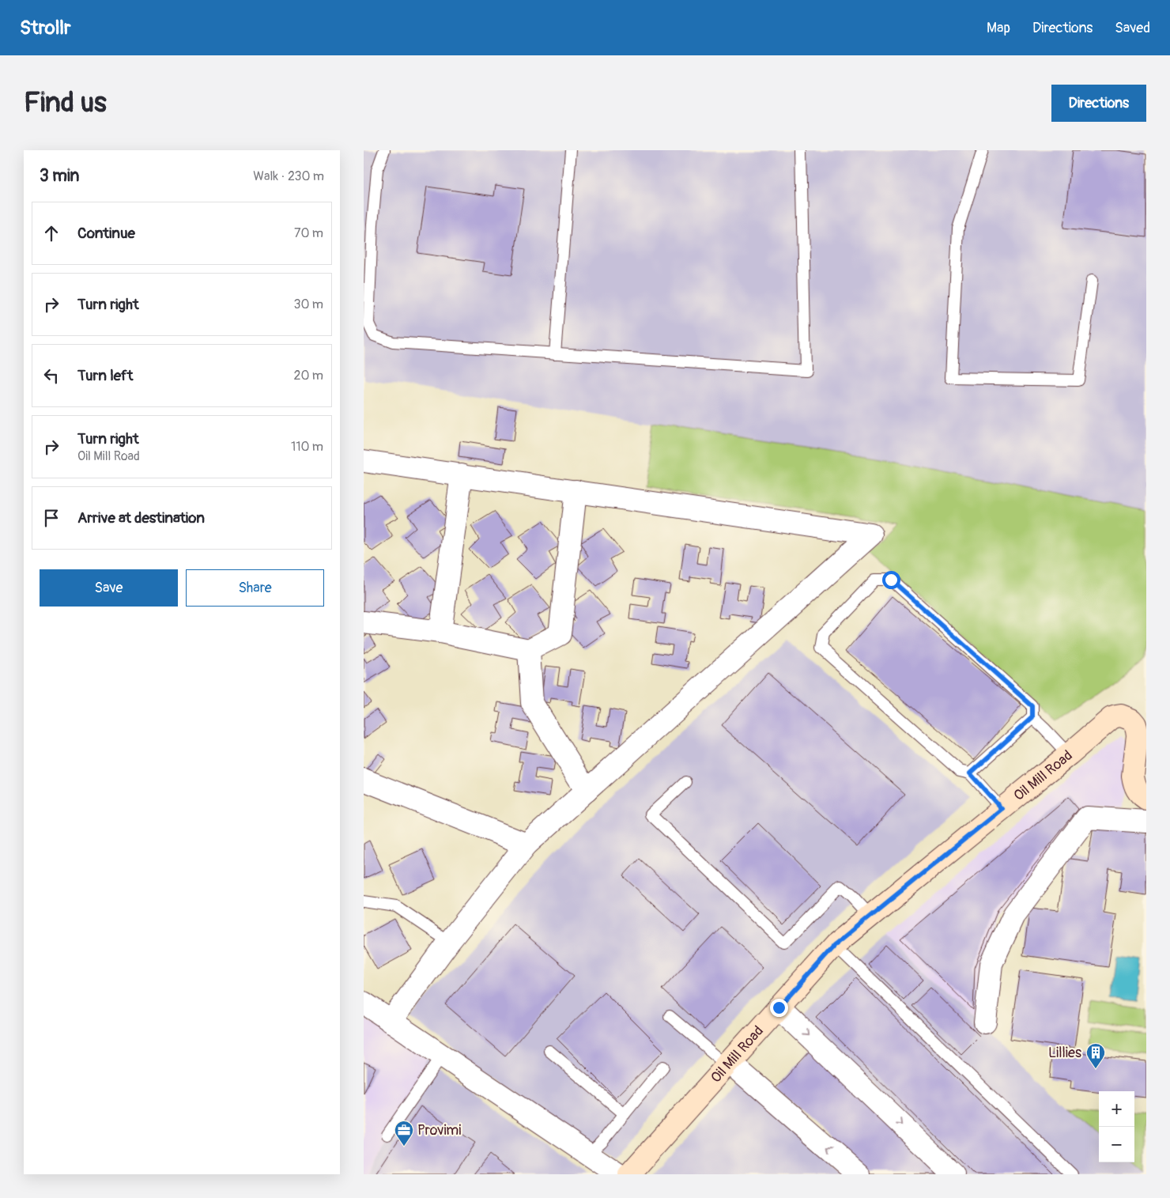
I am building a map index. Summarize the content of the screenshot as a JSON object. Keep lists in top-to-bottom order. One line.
{"streets":{"main road":["Oil Mill Road"]},"places":{"building":["Lillies"],"office":["Provimi"]},"page":{"header":"Strollr","nav":["Map","Directions","Saved"],"buttons":["Directions",["Save","Share"]],"title":"Find us","heading":["3 min","Walk · 230 m"],"list":[["Continue","70 m"],["Turn right","30 m"],["Turn left","20 m"],["Turn right","Oil Mill Road","110 m"],"Arrive at destination"],"map_buttons":["+","−"]}}
